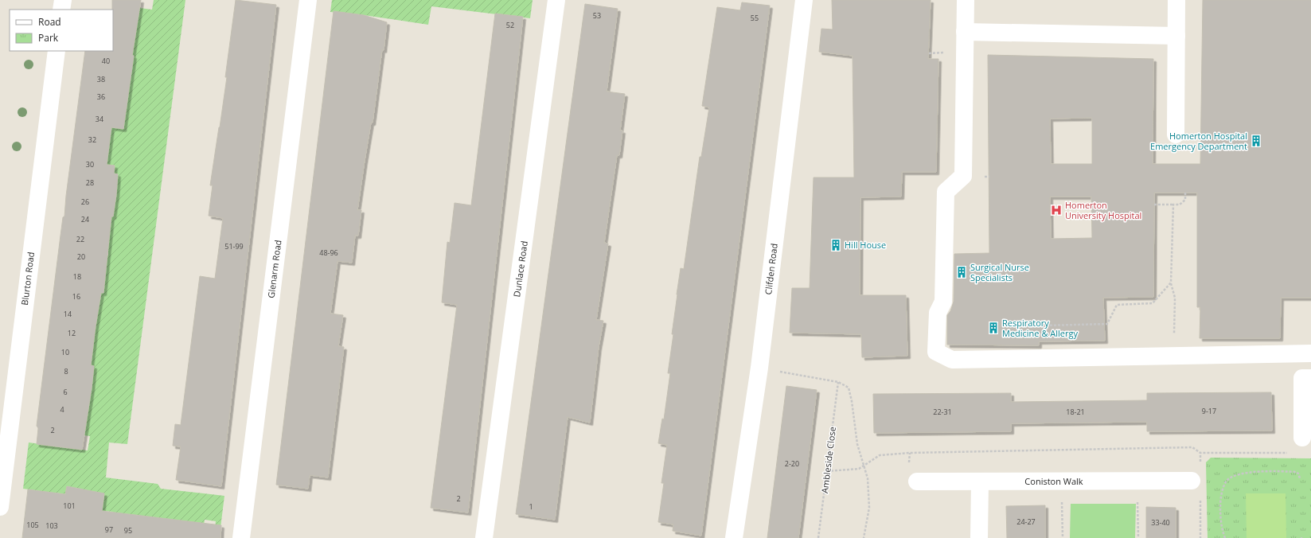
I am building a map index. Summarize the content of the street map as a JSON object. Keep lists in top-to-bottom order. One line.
{"streets":{"street":["Glenarm Road","Dunlace Road","Clifden Road","Blurton Road","Coniston Walk"],"path":["Ambleside Close"]},"places":{"building":["Homerton Hospital Emergency Department","Hill House","Surgical Nurse Specialists","Respiratory Medicine & Allergy"],"hospital":["Homerton University Hospital"]},"house_numbers":["53","55","52","40","38","36","34","32","30","28","26","24","22","51-99","48-96","20","18","16","14","12","10","8","6","4","9-17","22-31","18-21","2","2-20","2","101","1","24-27","33-40","105","103","97","95"],"legend":["Road","Park"]}
